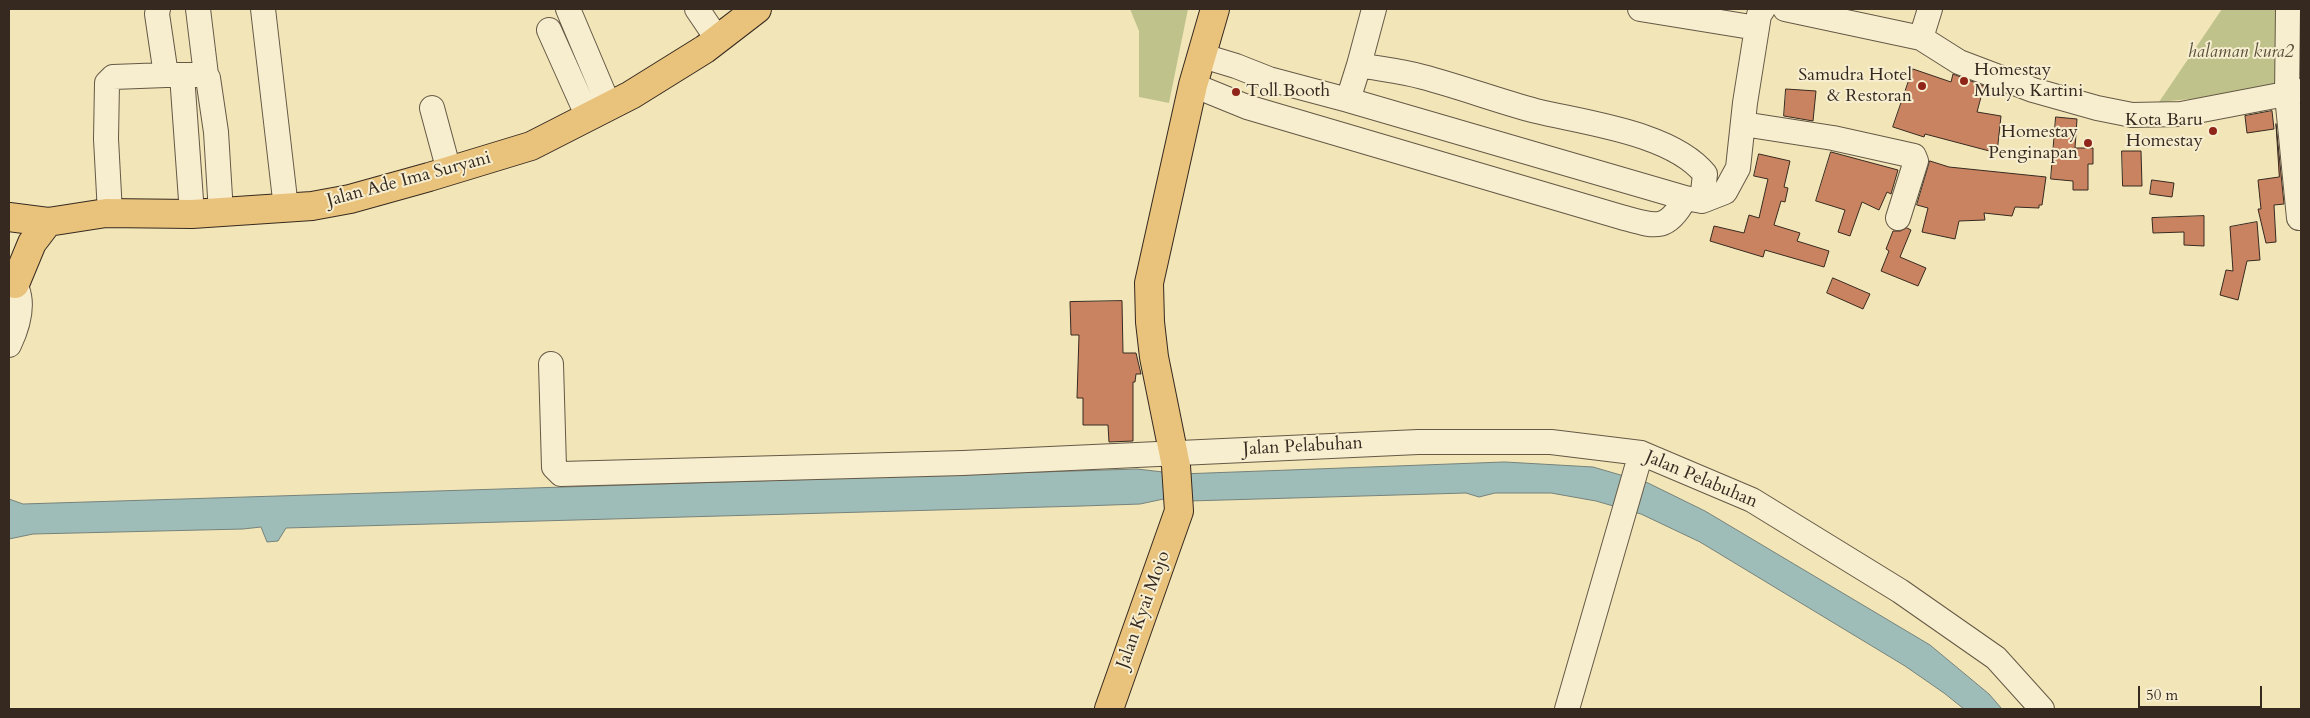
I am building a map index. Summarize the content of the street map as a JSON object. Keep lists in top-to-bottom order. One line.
{"streets":{"main road":["Jalan Ade Ima Suryani","Jalan Kyai Mojo"],"street":["Jalan Pelabuhan"]},"crossings":[["Jalan Pelabuhan","Jalan Kyai Mojo"]],"parks":["halaman kura2"],"places":["Homestay Mulyo Kartini","Samudra Hotel & Restoran","Toll Booth","Kota Baru Homestay","Homestay Penginapan"],"scale_bar":"50 m"}
